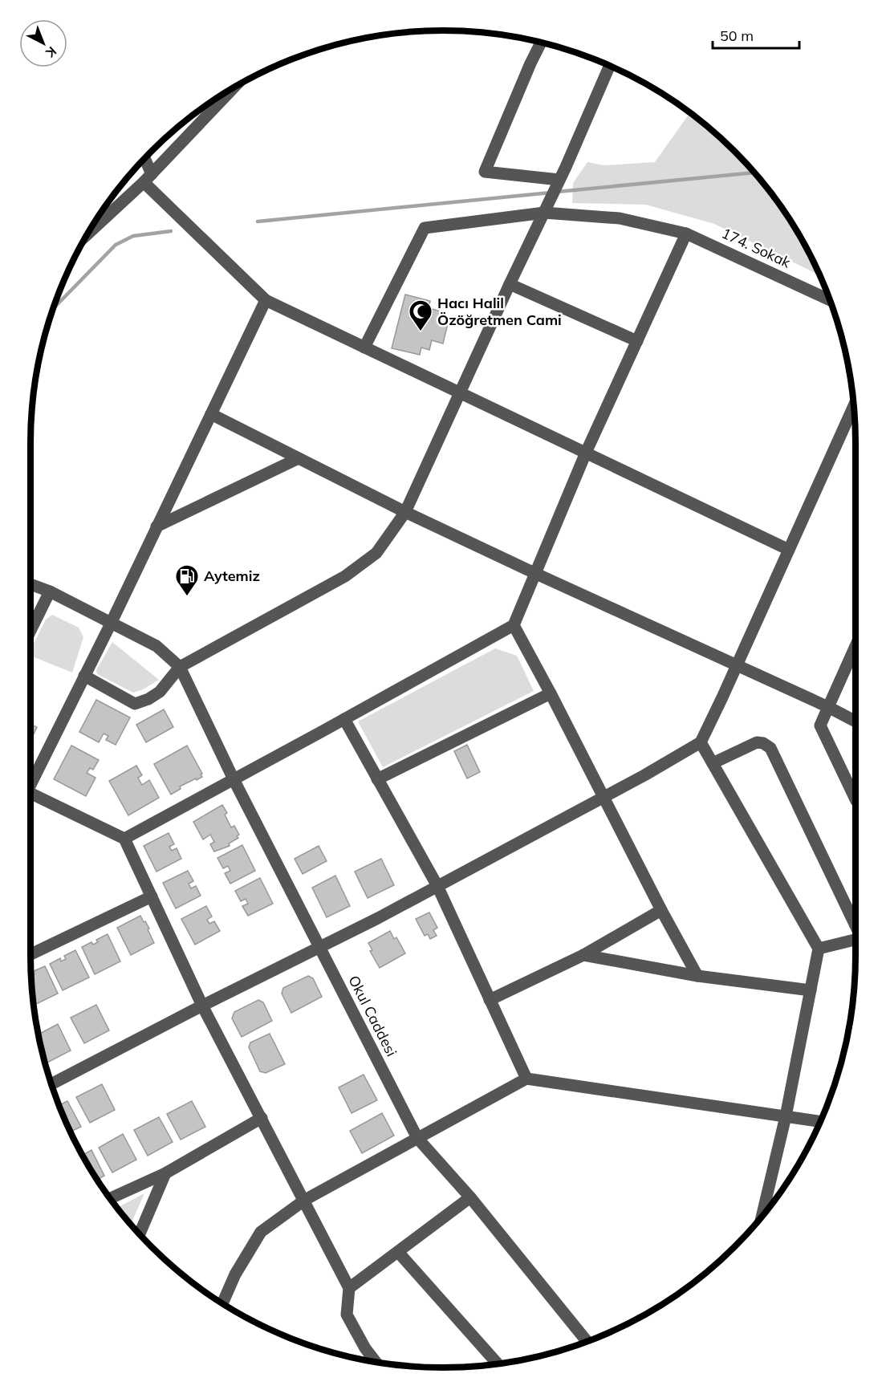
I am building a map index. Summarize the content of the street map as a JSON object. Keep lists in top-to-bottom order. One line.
{"streets":{"street":["174. Sokak","Okul Caddesi"]},"places":{"mosque":["Hacı Halil Özöğretmen Cami"],"fuel station":["Aytemiz"]},"scale_bar":"50 m","north":"bottom right"}
